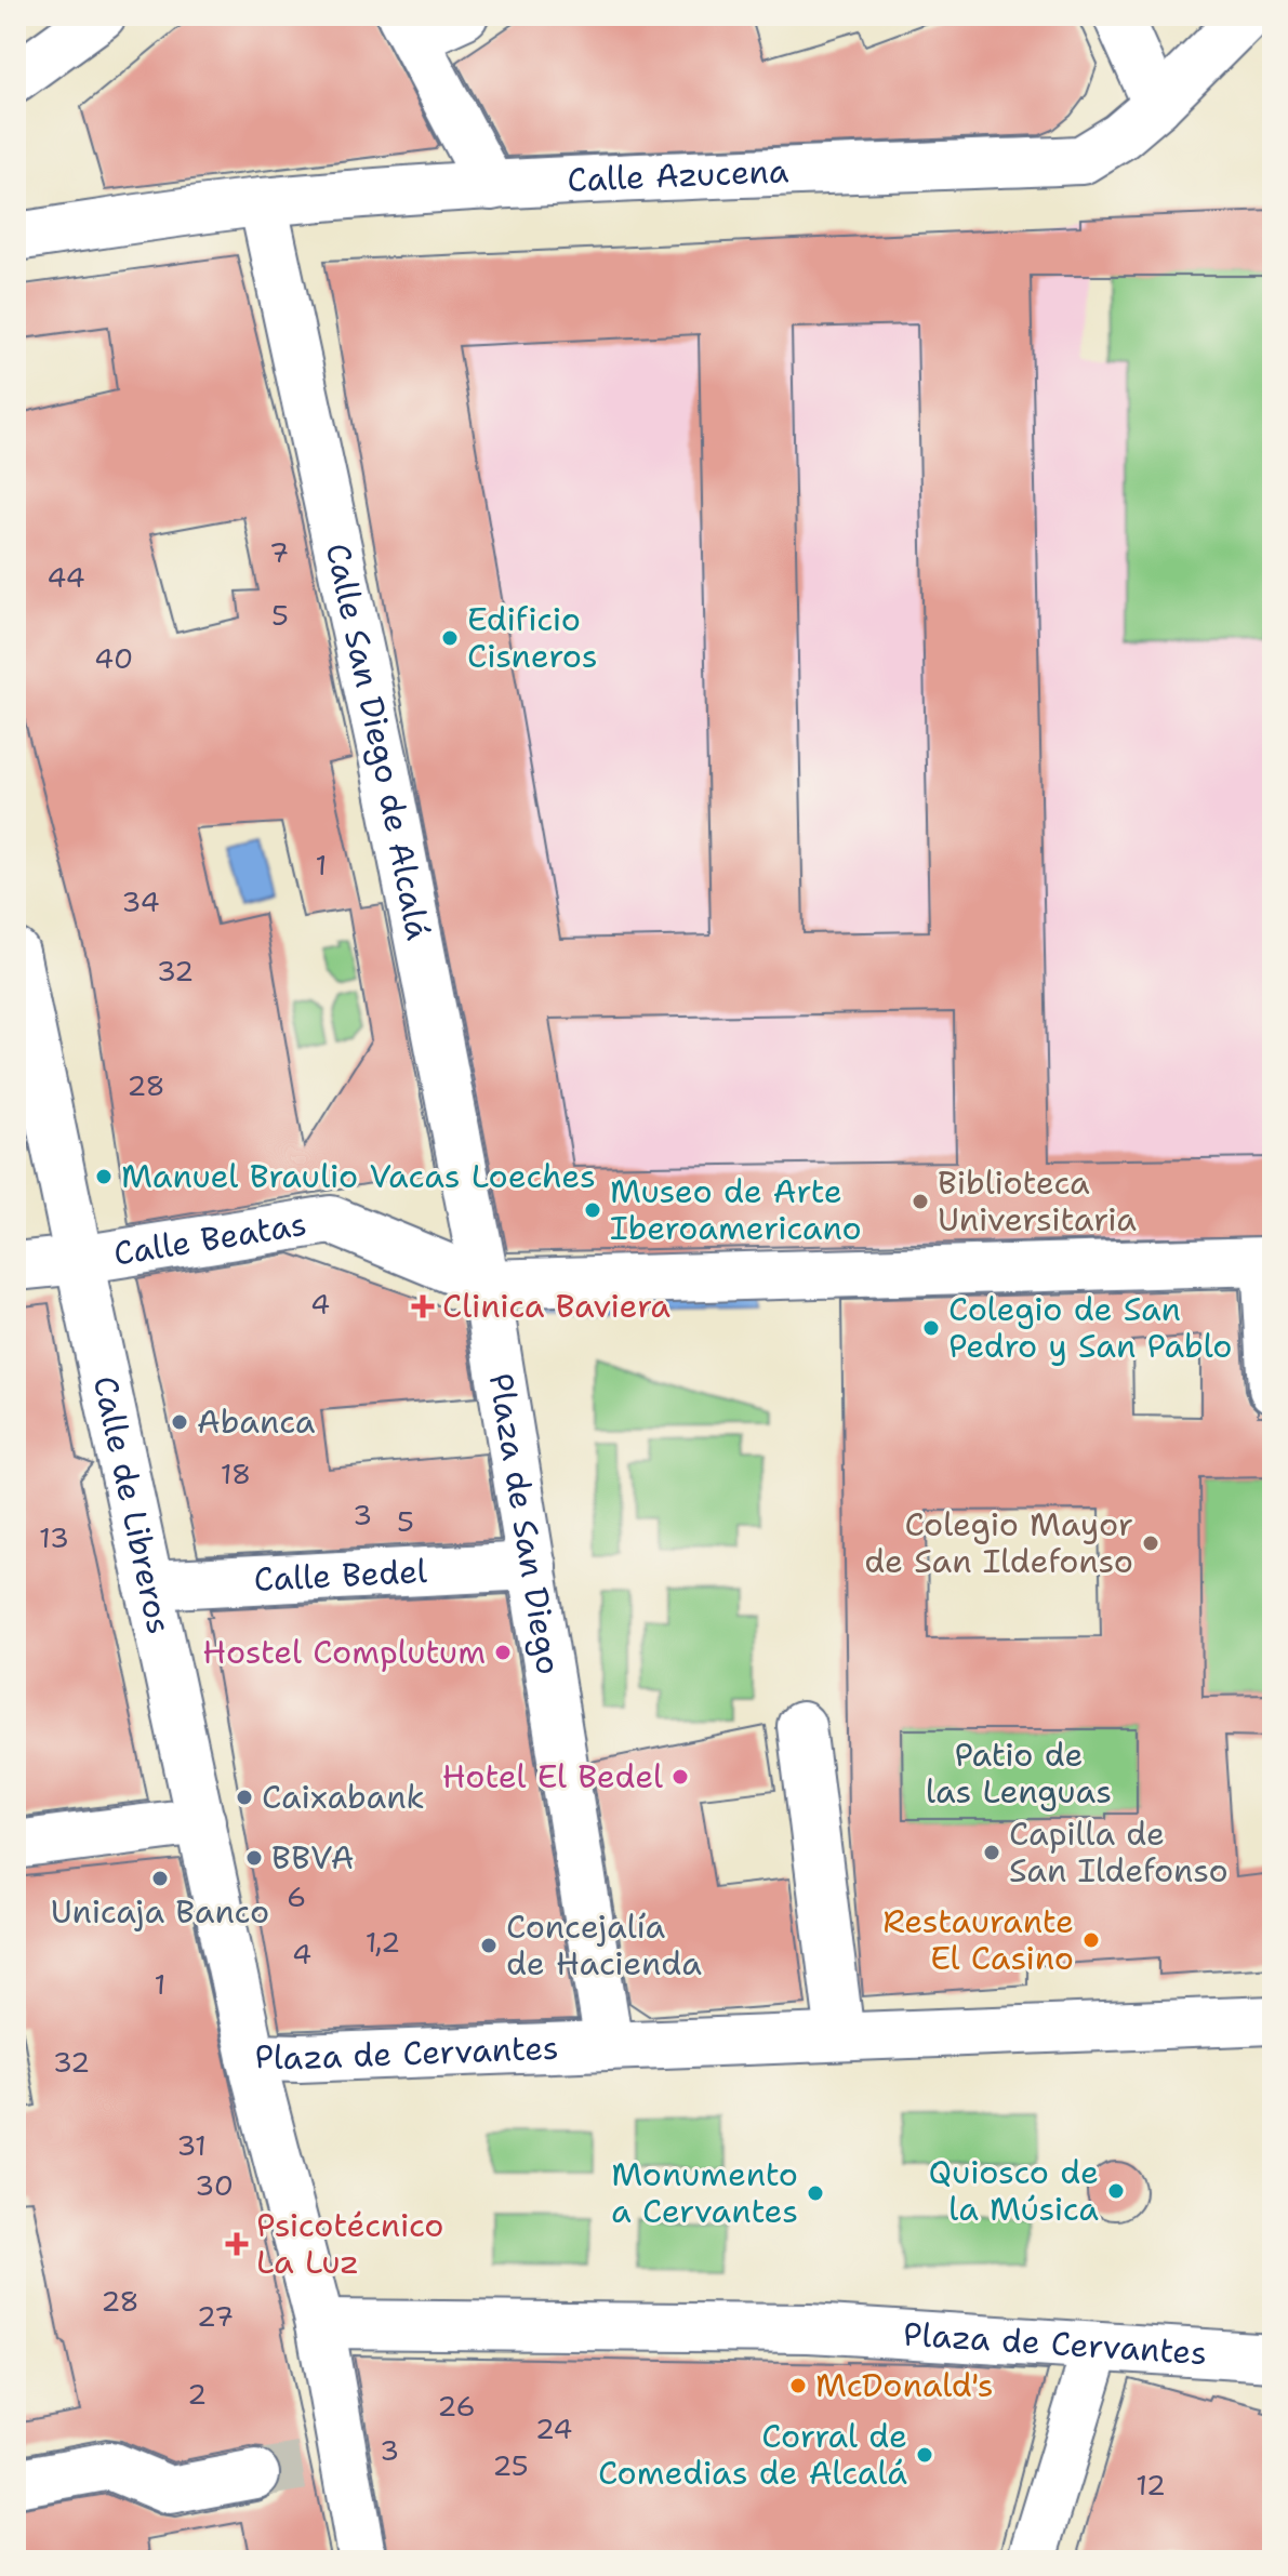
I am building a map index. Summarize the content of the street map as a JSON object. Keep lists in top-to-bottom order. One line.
{"streets":{"street":["Calle Azucena","Calle San Diego de Alcalá","Calle Beatas","Calle de Libreros","Plaza de San Diego","Calle Bedel","Plaza de Cervantes"]},"crossings":[["Calle Azucena","Calle San Diego de Alcalá"],["Calle San Diego de Alcalá","Calle Beatas"],["Calle San Diego de Alcalá","Plaza de San Diego"],["Calle Beatas","Calle de Libreros"],["Calle Beatas","Plaza de San Diego"],["Calle de Libreros","Calle Bedel"],["Calle de Libreros","Plaza de Cervantes"],["Plaza de San Diego","Calle Bedel"],["Plaza de San Diego","Plaza de Cervantes"]],"parks":["Patio de las Lenguas"],"places":{"other":["Edificio Cisneros","Manuel Braulio Vacas Loeches","Biblioteca Universitaria","Museo de Arte Iberoamericano","Colegio de San Pedro y San Pablo","Abanca","Colegio Mayor de San Ildefonso","Hostel Complutum","Hotel El Bedel","Caixabank","Capilla de San Ildefonso","BBVA","Unicaja Banco","Restaurante El Casino","Concejalía de Hacienda","Quiosco de la Música","Monumento a Cervantes","McDonald's","Corral de Comedias de Alcalá"],"health":["Clinica Baviera","Psicotécnico La Luz"]},"house_numbers":["7","44","5","40","1","34","32","28","4","18","3","5","13","6","1,2","4","1","32","31","30","28","27","2","26","24","3","25","12"]}
